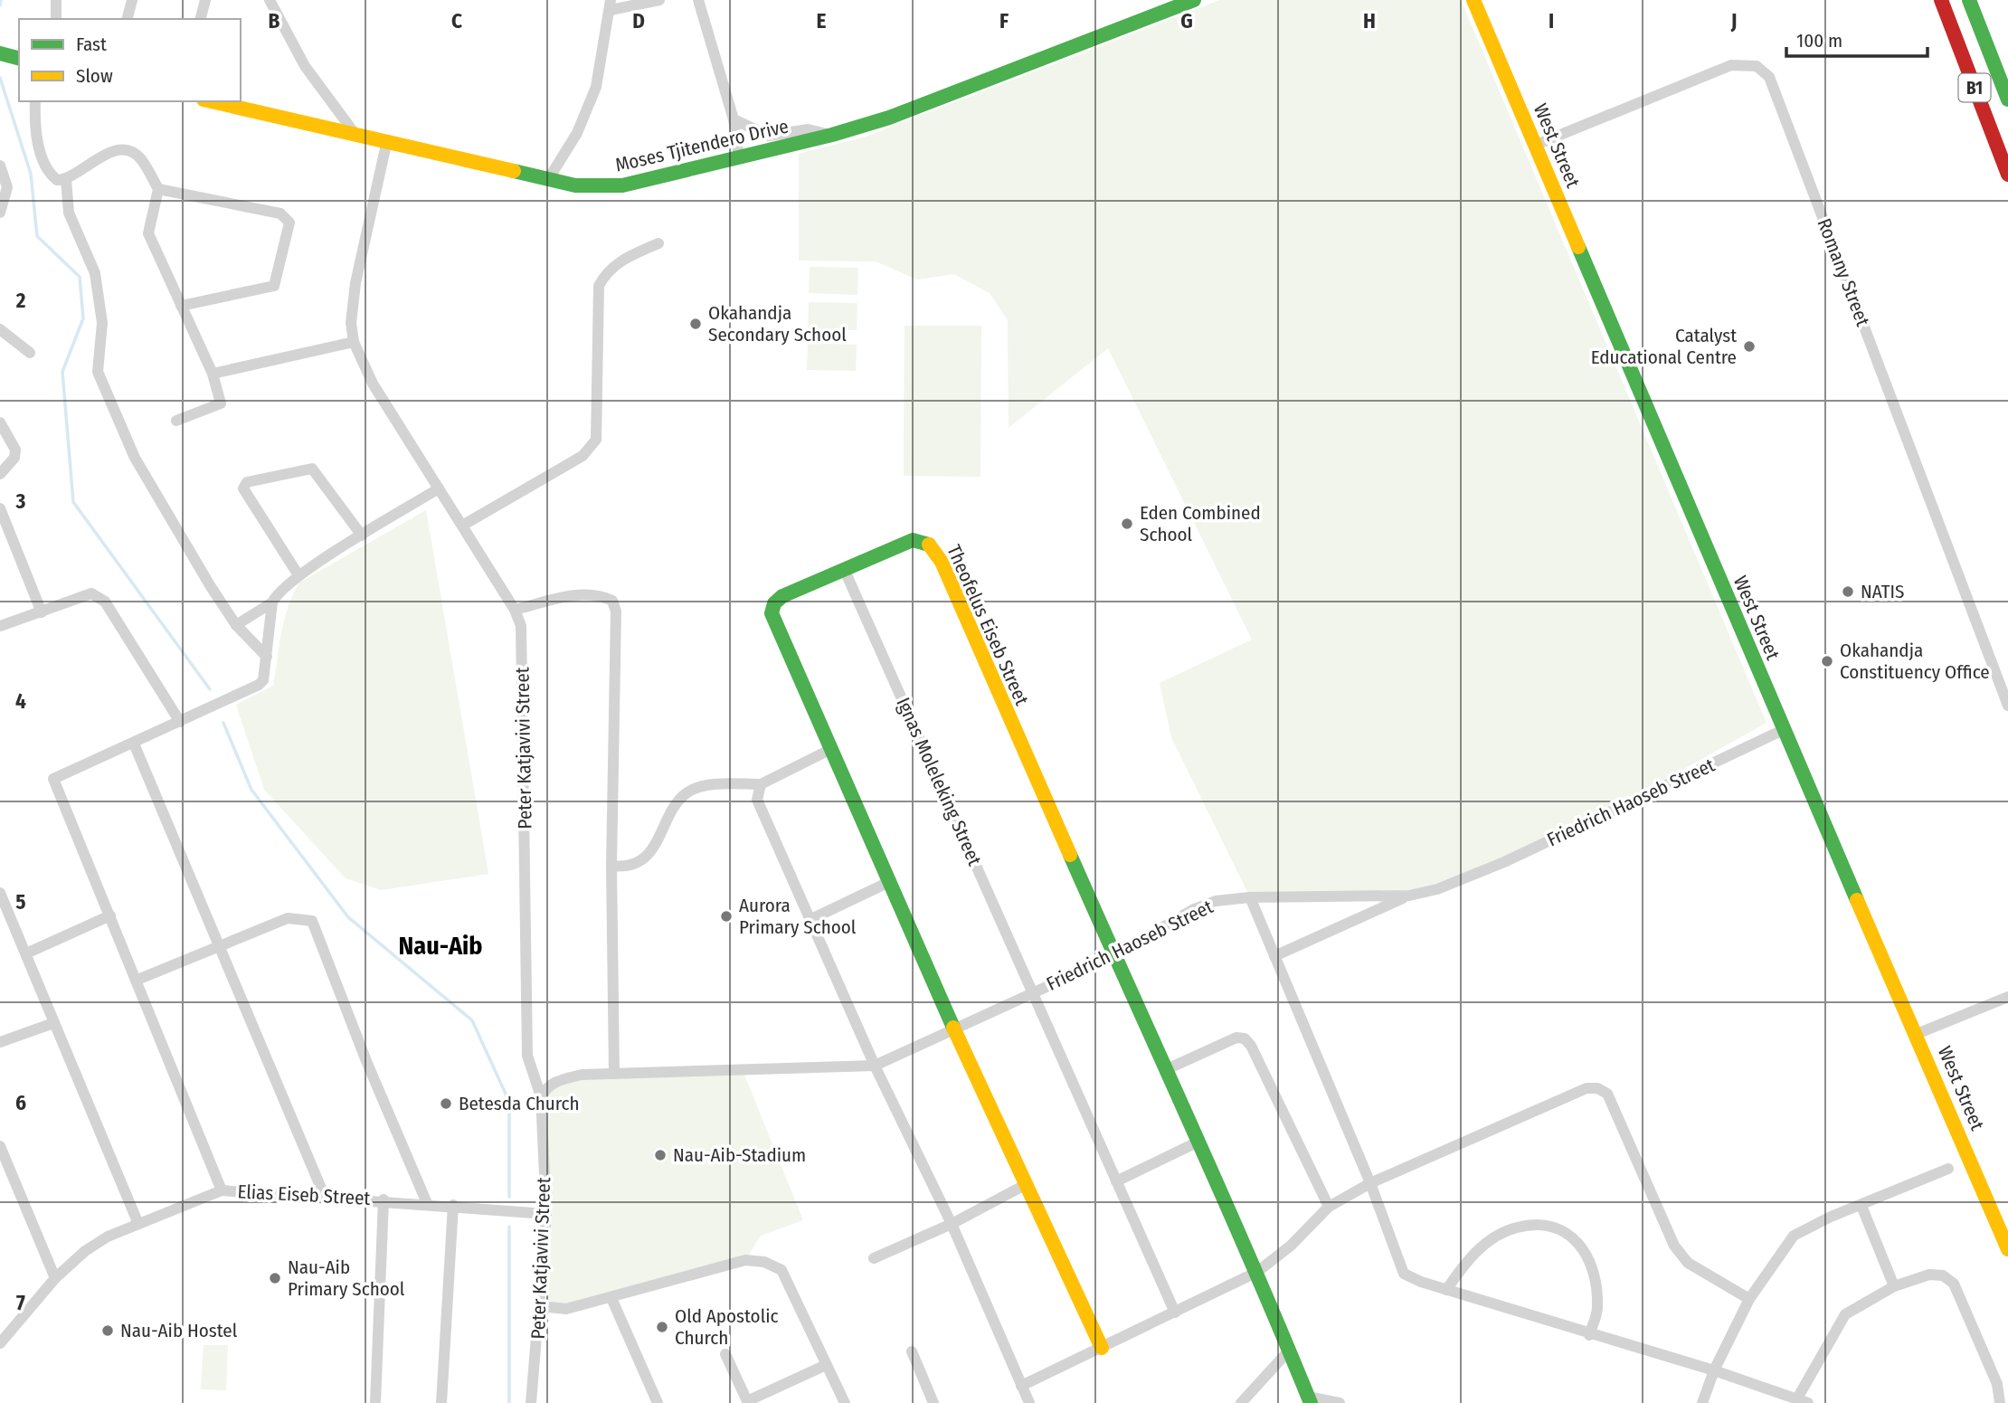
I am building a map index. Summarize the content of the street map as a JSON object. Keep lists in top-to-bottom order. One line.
{"streets":{"main road":["B1","Moses Tjitendero Drive","West Street","Theofelus Eiseb Street"],"street":["Romany Street","Peter Katjavivi Street","Ignas Moleleking Street","Friedrich Haoseb Street","Elias Eiseb Street"]},"crossings":[["Moses Tjitendero Drive","Peter Katjavivi Street"],["West Street","Romany Street"],["West Street","Friedrich Haoseb Street"],["Theofelus Eiseb Street","Ignas Moleleking Street"],["Theofelus Eiseb Street","Friedrich Haoseb Street"],["Peter Katjavivi Street","Friedrich Haoseb Street"],["Peter Katjavivi Street","Elias Eiseb Street"],["Ignas Moleleking Street","Friedrich Haoseb Street"]],"districts":["Nau-Aib"],"places":["Okahandja Secondary School","Catalyst Educational Centre","Eden Combined School","NATIS","Okahandja Constituency Office","Aurora Primary School","Betesda Church","Nau-Aib-Stadium","Nau-Aib Primary School","Old Apostolic Church","Nau-Aib Hostel"],"legend":["Fast","Slow"],"scale_bar":"100 m","grid":{"columns":["B","C","D","E","F","G","H","I","J"],"rows":["2","3","4","5","6","7"]}}
